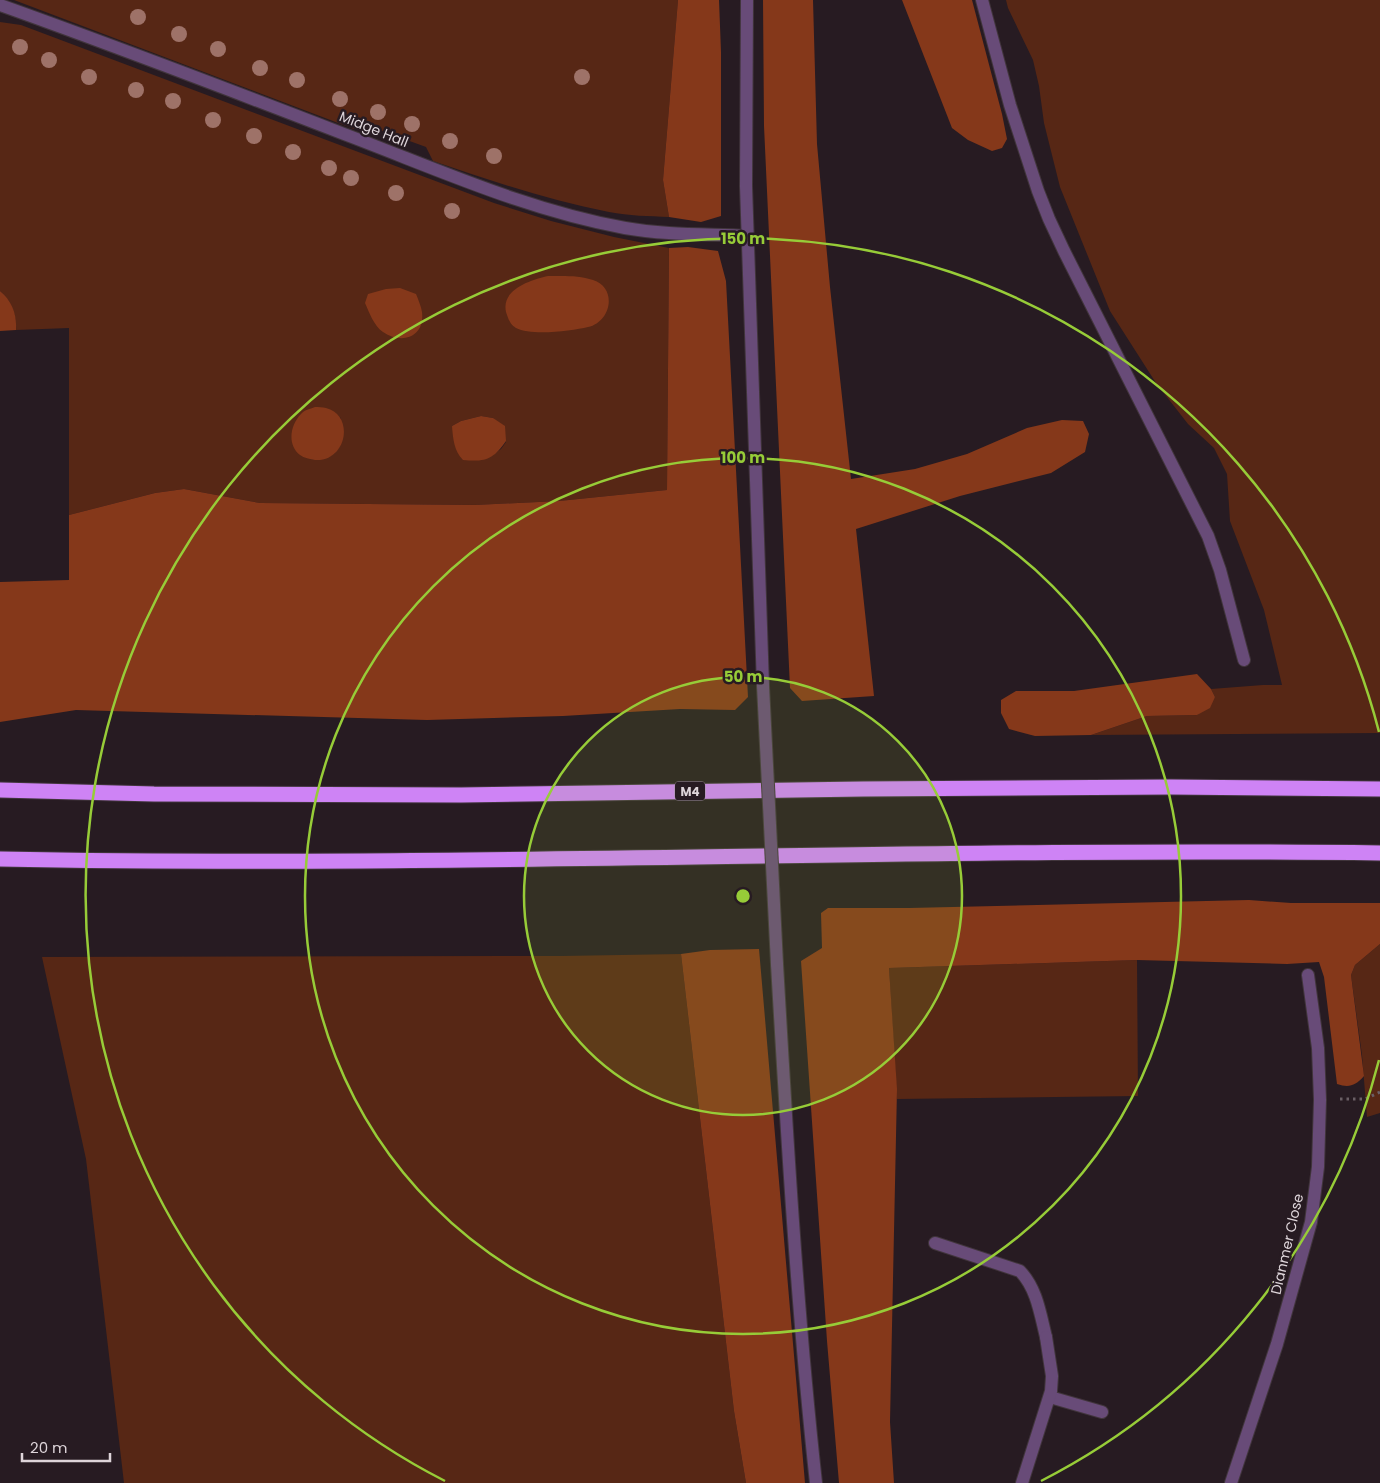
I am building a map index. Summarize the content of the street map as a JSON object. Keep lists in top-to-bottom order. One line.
{"streets":{"highway":["M4"],"street":["Midge Hall","Dianmer Close"]},"scale_bar":"20 m","rings":["150 m","100 m","50 m"]}
